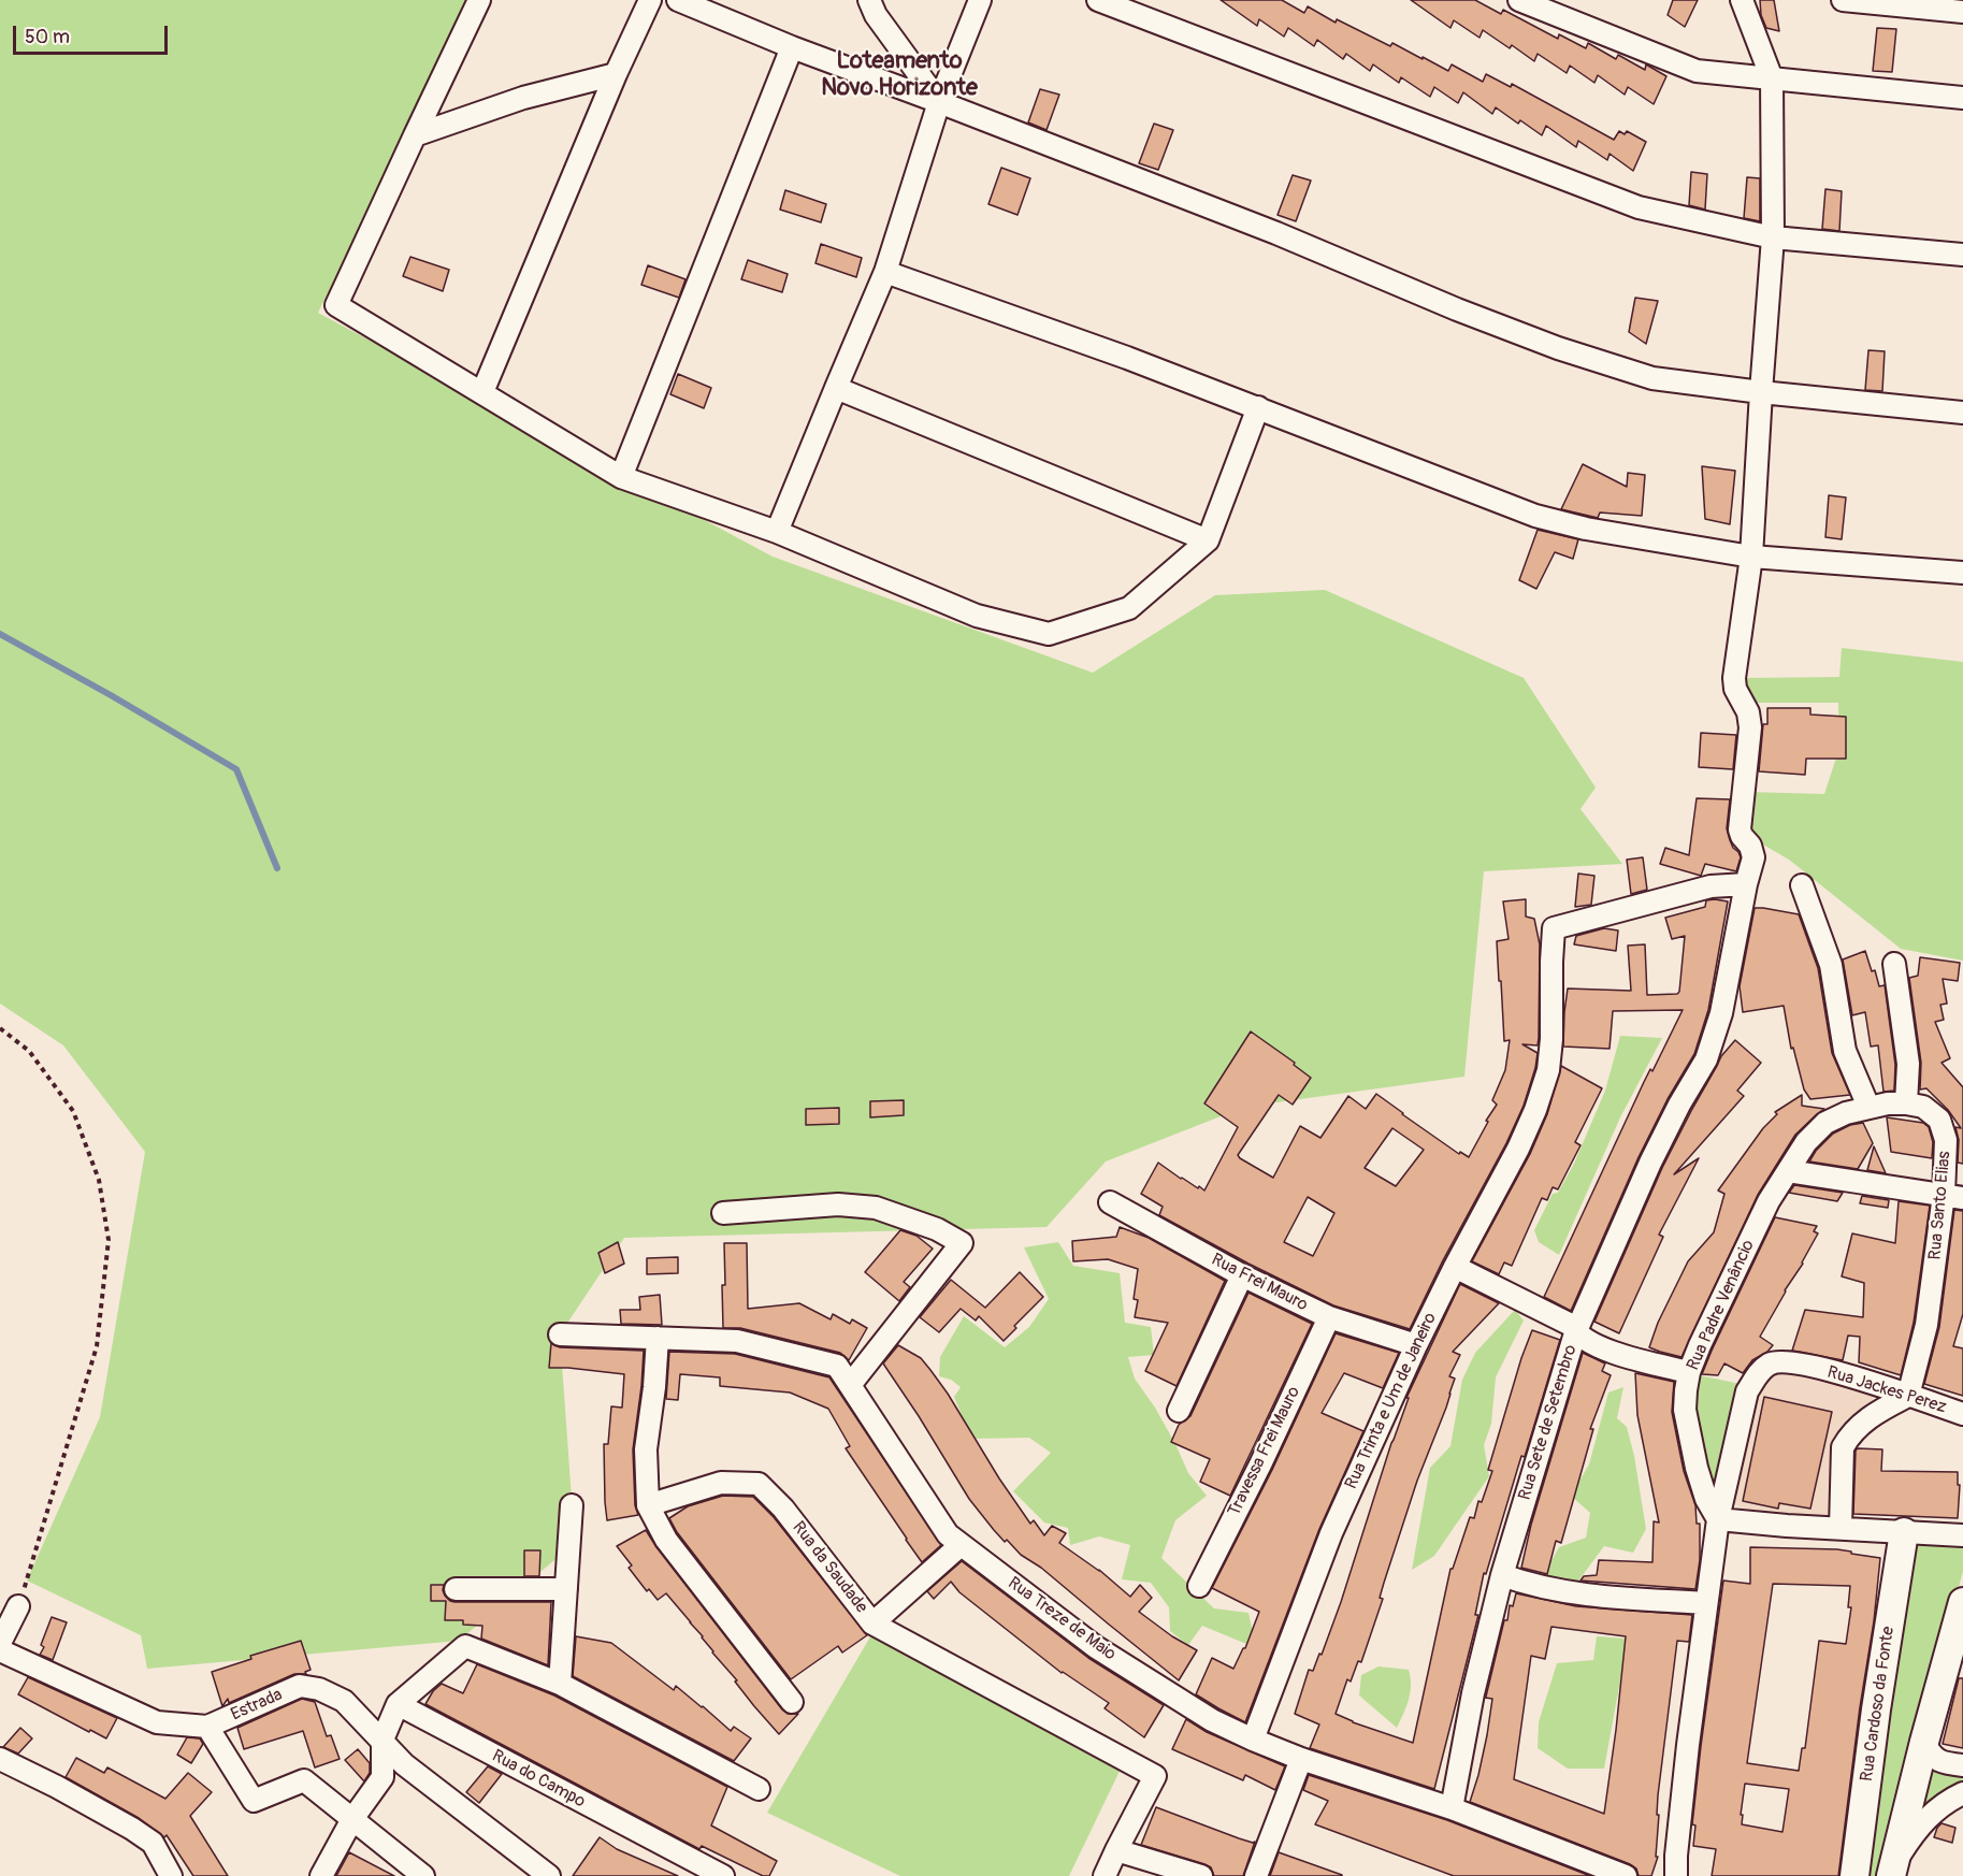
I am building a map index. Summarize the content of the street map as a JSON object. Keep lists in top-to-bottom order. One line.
{"streets":{"main road":["Rua Cardoso da Fonte"],"street":["Rua Santo Elias","Rua Frei Mauro","Rua Padre Venâncio","Rua Jackes Perez","Rua Trinta e Um de Janeiro","Rua Sete de Setembro","Travessa Frei Mauro","Rua da Saudade","Rua Treze de Maio","Estrada","Rua do Campo"]},"crossings":[["Rua Santo Elias","Rua Padre Venâncio"],["Rua Santo Elias","Rua Jackes Perez"],["Rua Frei Mauro","Rua Trinta e Um de Janeiro"],["Rua Frei Mauro","Travessa Frei Mauro"],["Rua Padre Venâncio","Rua Jackes Perez"],["Rua Trinta e Um de Janeiro","Rua Sete de Setembro"],["Rua Trinta e Um de Janeiro","Rua Treze de Maio"],["Rua Sete de Setembro","Rua Treze de Maio"]],"districts":["Loteamento Novo Horizonte"],"scale_bar":"50 m"}
